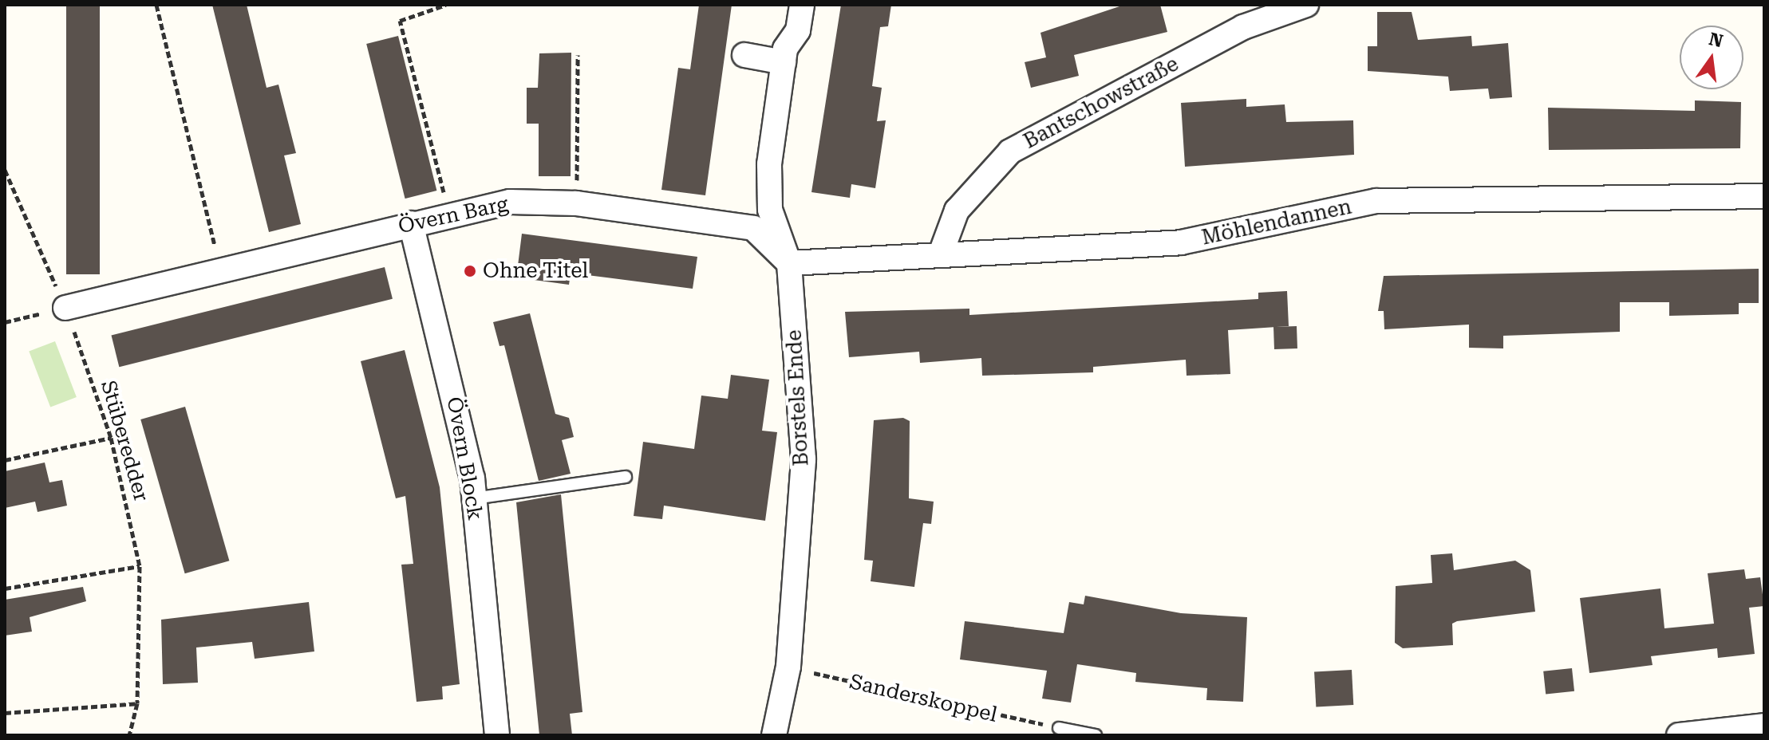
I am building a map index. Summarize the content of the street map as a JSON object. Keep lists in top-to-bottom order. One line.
{"streets":{"street":["Bantschowstraße","Övern Barg","Möhlendannen","Borstels Ende","Övern Block"],"path":["Stüberedder","Sanderskoppel"]},"crossings":[["Bantschowstraße","Möhlendannen"],["Övern Barg","Möhlendannen"],["Övern Barg","Borstels Ende"],["Övern Barg","Stüberedder"],["Övern Barg","Övern Block"],["Möhlendannen","Borstels Ende"],["Borstels Ende","Sanderskoppel"]],"places":["Ohne Titel"],"north":"top"}
